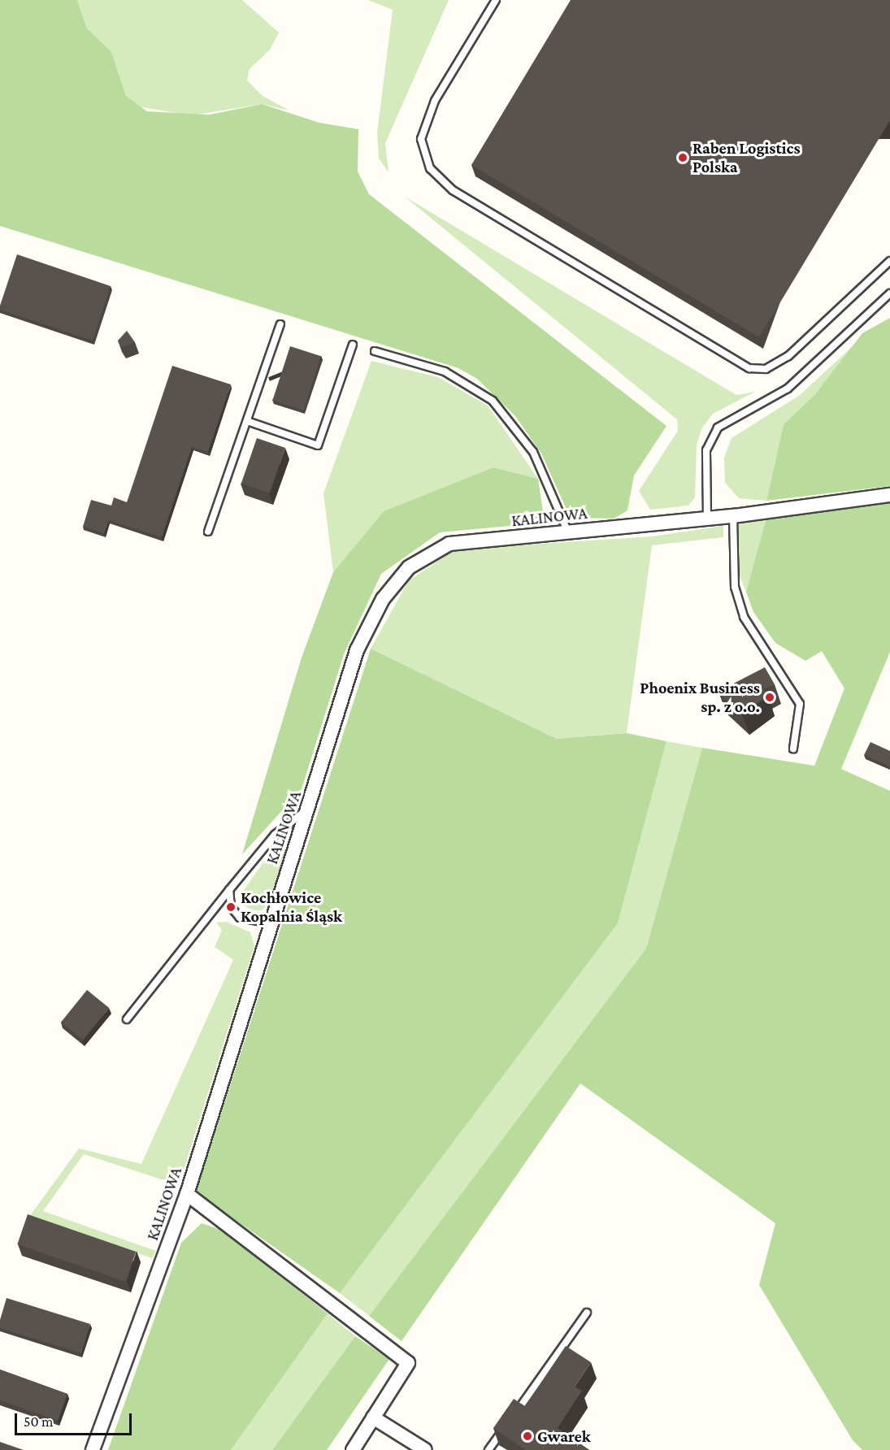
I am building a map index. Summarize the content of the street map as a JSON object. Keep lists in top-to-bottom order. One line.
{"streets":{"street":["KALINOWA"]},"places":["Raben Logistics Polska","Phoenix Business sp. z o.o.","Kochłowice Kopalnia Śląsk","Gwarek"],"scale_bar":"50 m"}
